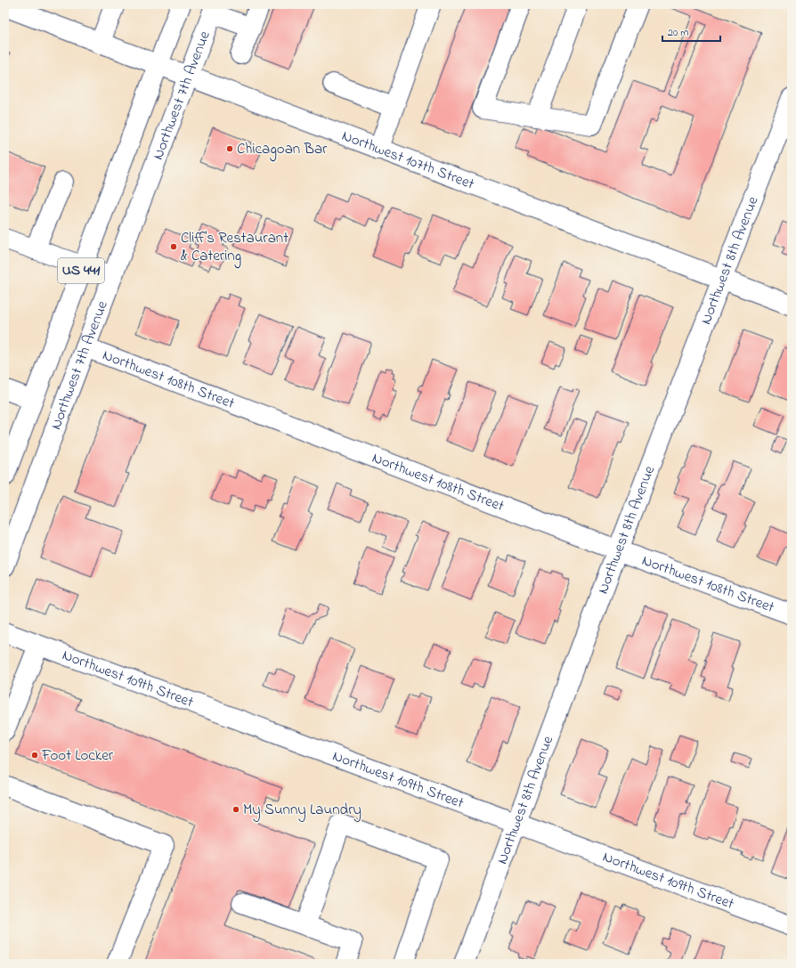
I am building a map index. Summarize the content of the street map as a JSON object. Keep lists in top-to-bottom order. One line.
{"streets":{"street":["Northwest 7th Avenue","Northwest 107th Street","Northwest 8th Avenue","US 441","Northwest 108th Street","Northwest 109th Street"]},"crossings":[["Northwest 7th Avenue","Northwest 107th Street"],["Northwest 7th Avenue","Northwest 108th Street"],["Northwest 107th Street","Northwest 8th Avenue"],["Northwest 8th Avenue","Northwest 108th Street"],["Northwest 8th Avenue","Northwest 109th Street"]],"places":["Chicagoan Bar","Cliff's Restaurant & Catering","Foot Locker","My Sunny Laundry"],"scale_bar":"20 m"}
